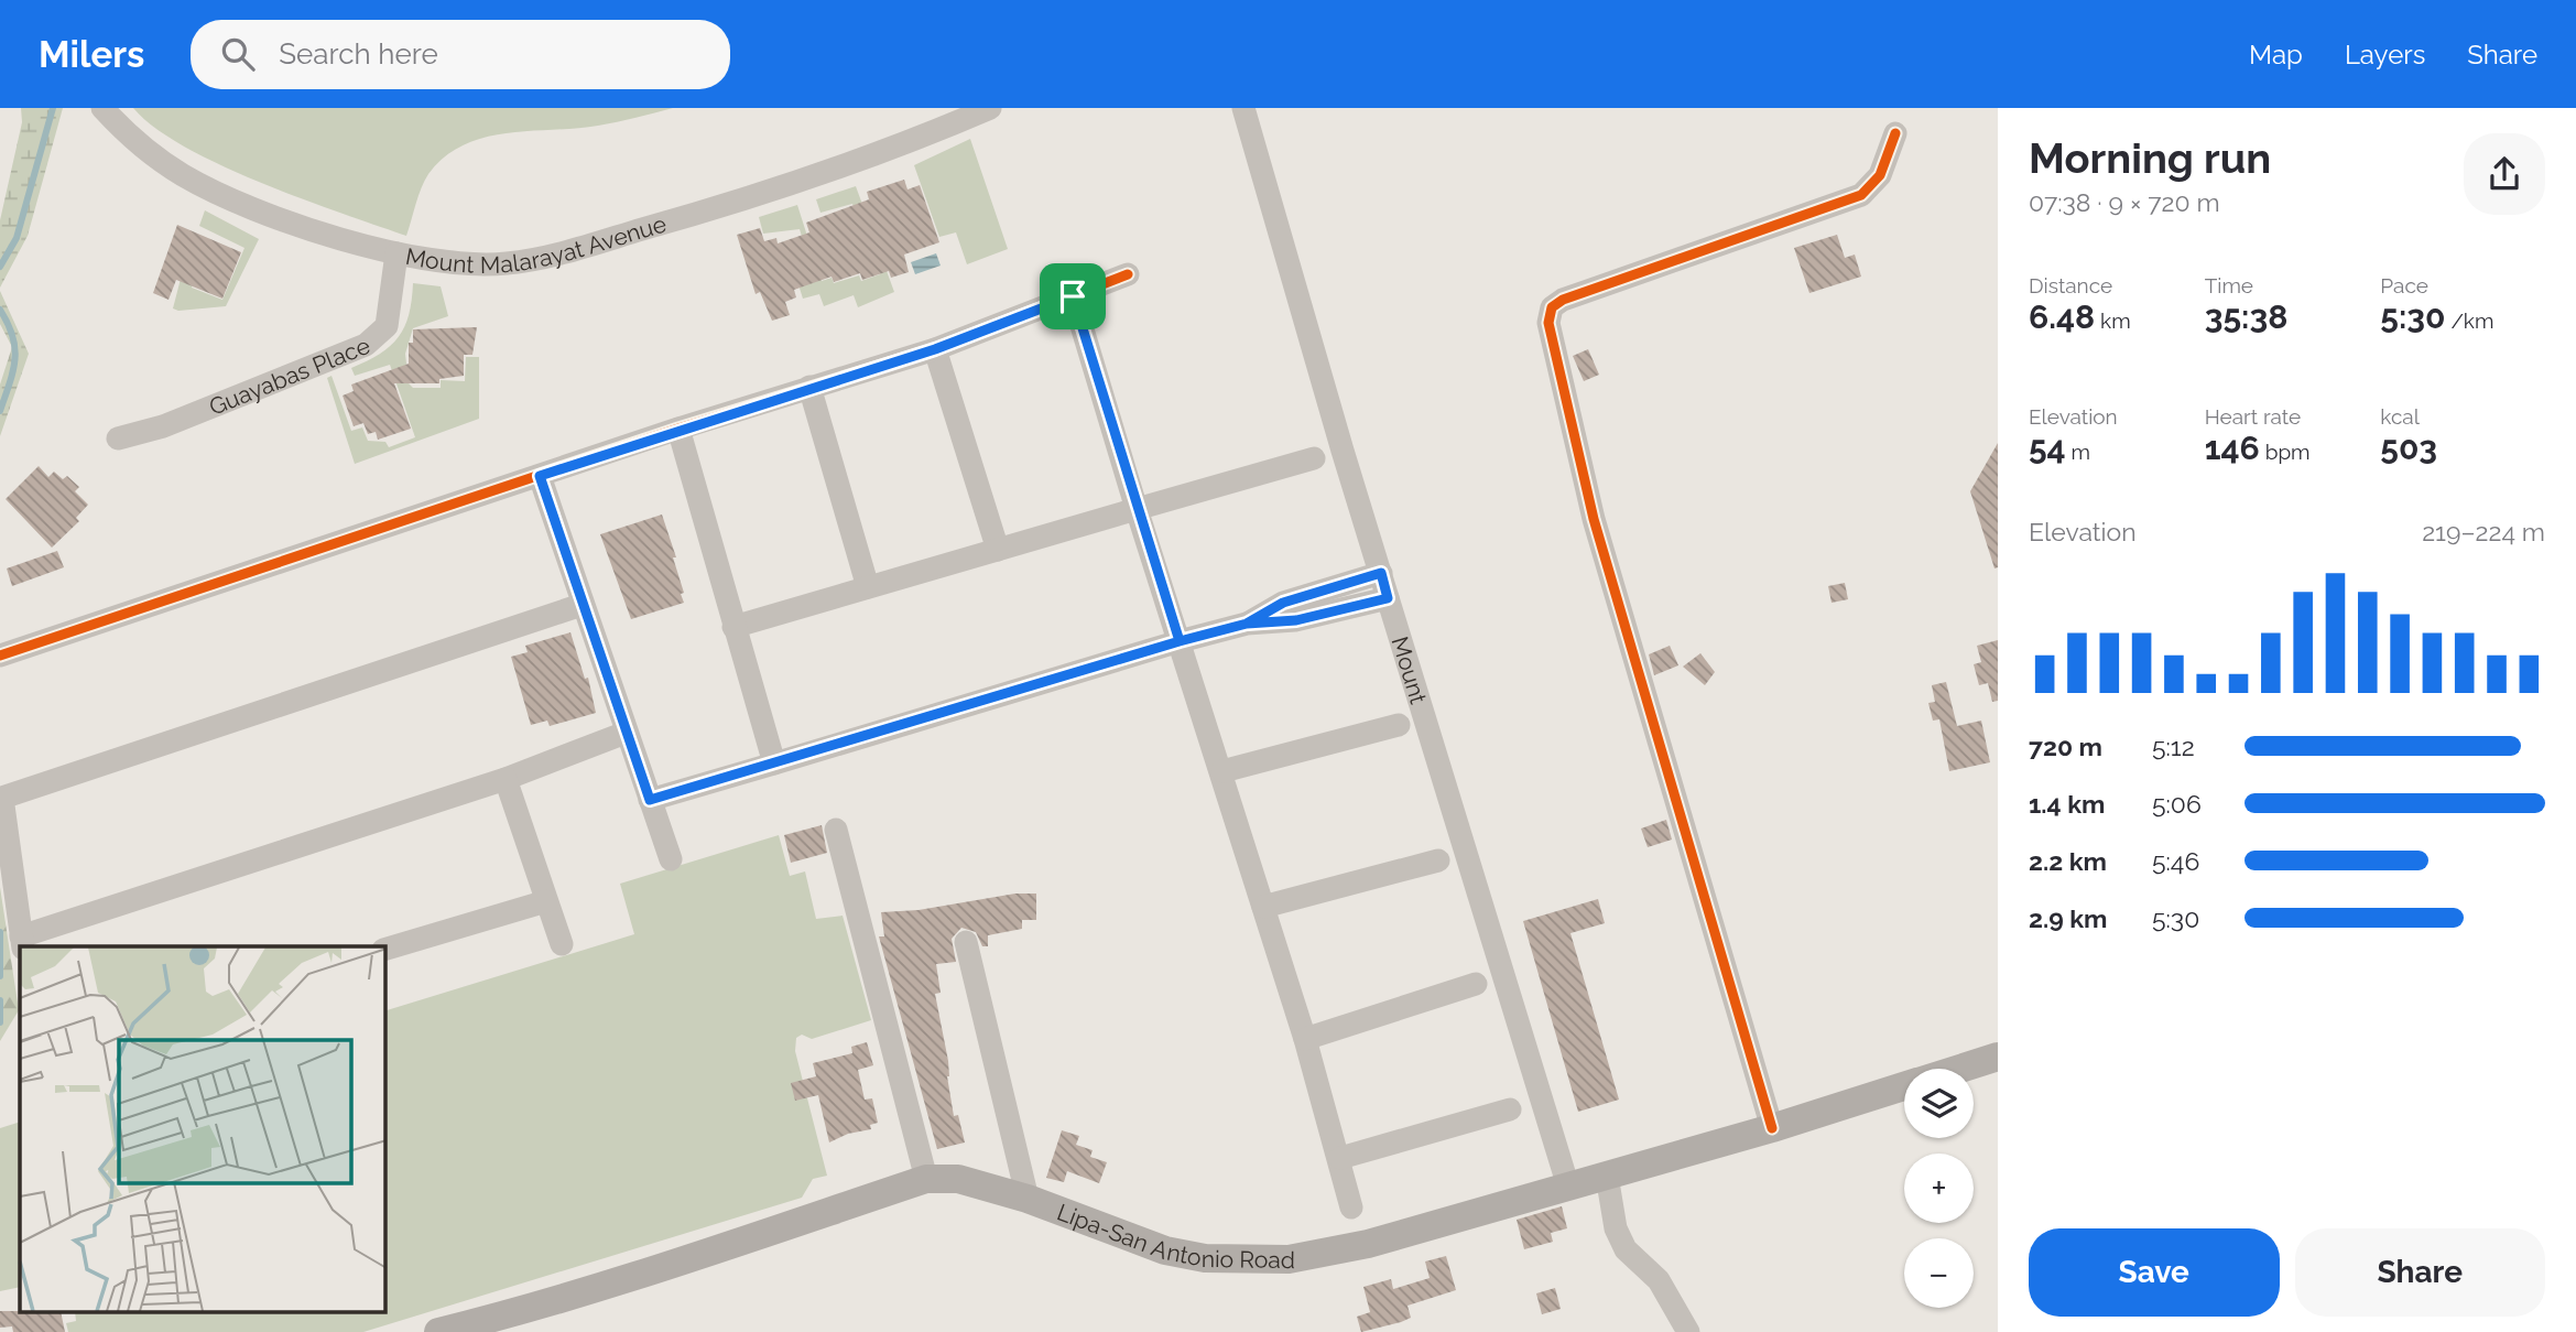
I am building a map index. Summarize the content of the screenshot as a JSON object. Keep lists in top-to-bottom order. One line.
{"streets":{"main road":["Lipa-San Antonio Road"],"street":["Mount Malarayat Avenue","Guayabas Place","Mount"]},"crossings":[["Mount Malarayat Avenue","Guayabas Place"],["Mount","Lipa-San Antonio Road"]],"page":{"header":"Milers","search":"Search here","nav":["Map","Layers","Share"],"heading":["Morning run","07:38 · 9 × 720 m"],"stats":[["Distance","6.48 km"],["Time","35:38"],["Pace","5:30 /km"],["Elevation","54 m"],["Heart rate","146 bpm"],["kcal","503"]],"chart":["Elevation","219–224 m"],"list":[{"name":"720 m","note":"5:12"},{"name":"1.4 km","note":"5:06"},{"name":"2.2 km","note":"5:46"},{"name":"2.9 km","note":"5:30"}],"map_buttons":["+","−"],"buttons":["Save","Share"]}}
